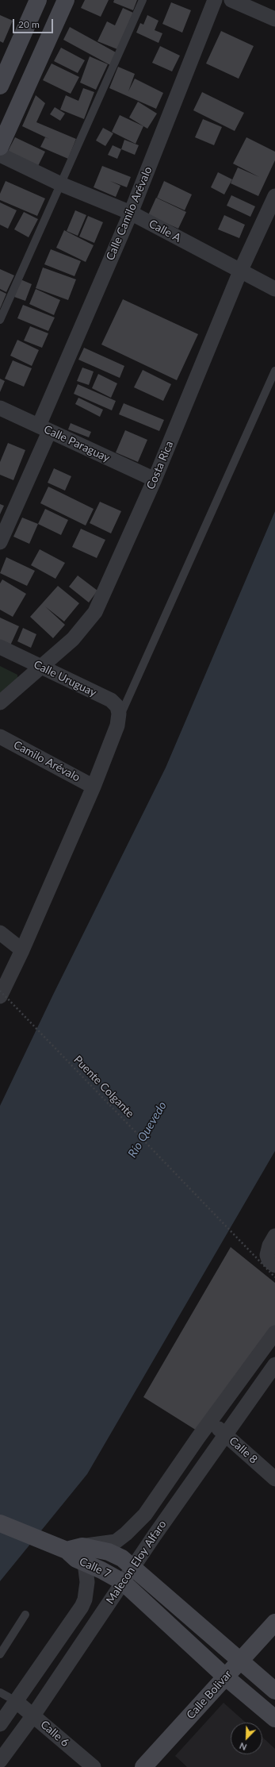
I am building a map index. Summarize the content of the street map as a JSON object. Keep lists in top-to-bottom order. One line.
{"streets":{"main road":["Calle 7","Calle Bolivar"],"street":["Calle Camilo Arévalo","Calle A","Calle Paraguay","Costa Rica","Calle Uruguay","Camilo Arévalo","Calle 8","Malecon Eloy Alfaro","Calle 6"],"path":["Puente Colgante"]},"crossings":[["Calle Camilo Arévalo","Calle A"],["Calle Camilo Arévalo","Calle Paraguay"],["Calle A","Costa Rica"],["Calle Paraguay","Costa Rica"],["Costa Rica","Calle Uruguay"],["Calle 8","Malecon Eloy Alfaro"],["Malecon Eloy Alfaro","Calle 7"],["Malecon Eloy Alfaro","Calle 6"],["Calle 7","Calle Bolivar"]],"water":["Río Quevedo"],"scale_bar":"20 m","north":"bottom left"}
